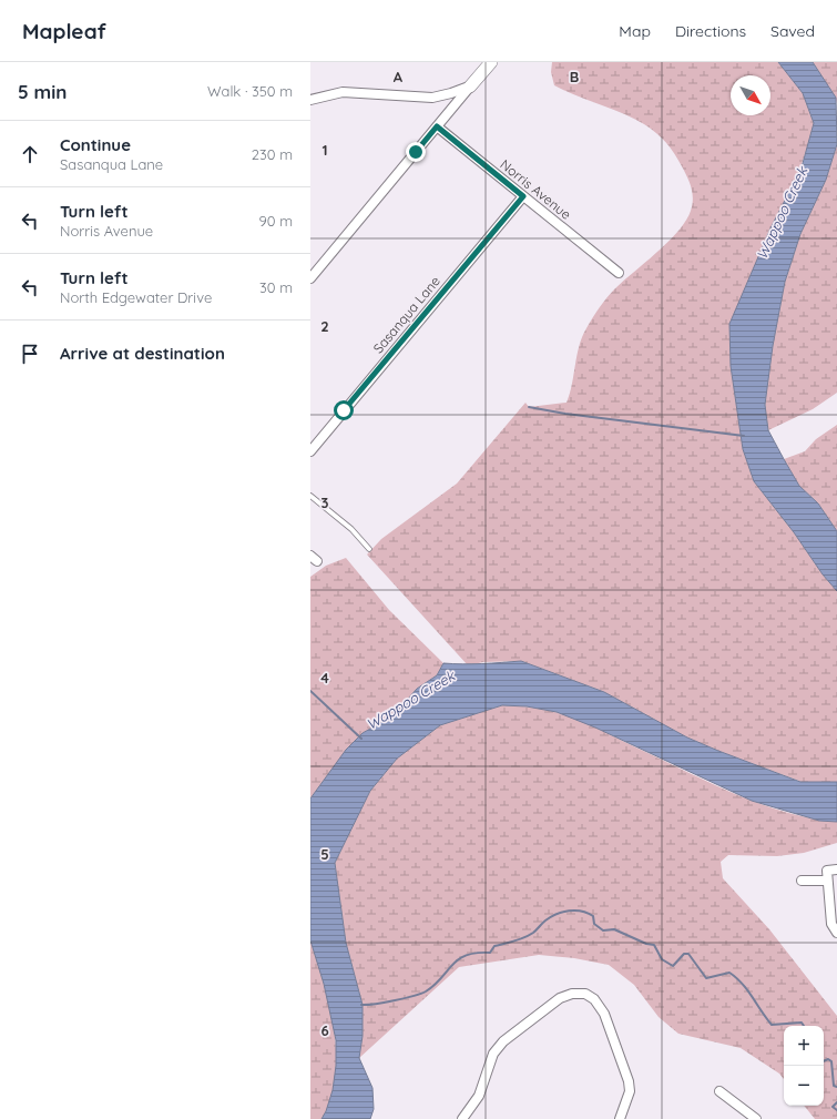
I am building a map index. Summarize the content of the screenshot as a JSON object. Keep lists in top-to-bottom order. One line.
{"streets":{"street":["Norris Avenue","Sasanqua Lane"]},"crossings":[["Norris Avenue","Sasanqua Lane"]],"water":["Wappoo Creek"],"north":"bottom right","page":{"header":"Mapleaf","nav":["Map","Directions","Saved"],"heading":["5 min","Walk · 350 m"],"list":[["Continue","Sasanqua Lane","230 m"],["Turn left","Norris Avenue","90 m"],["Turn left","North Edgewater Drive","30 m"],"Arrive at destination"],"map_buttons":["+","−"]},"grid":{"columns":["A","B"],"rows":["1","2","3","4","5","6"]}}
